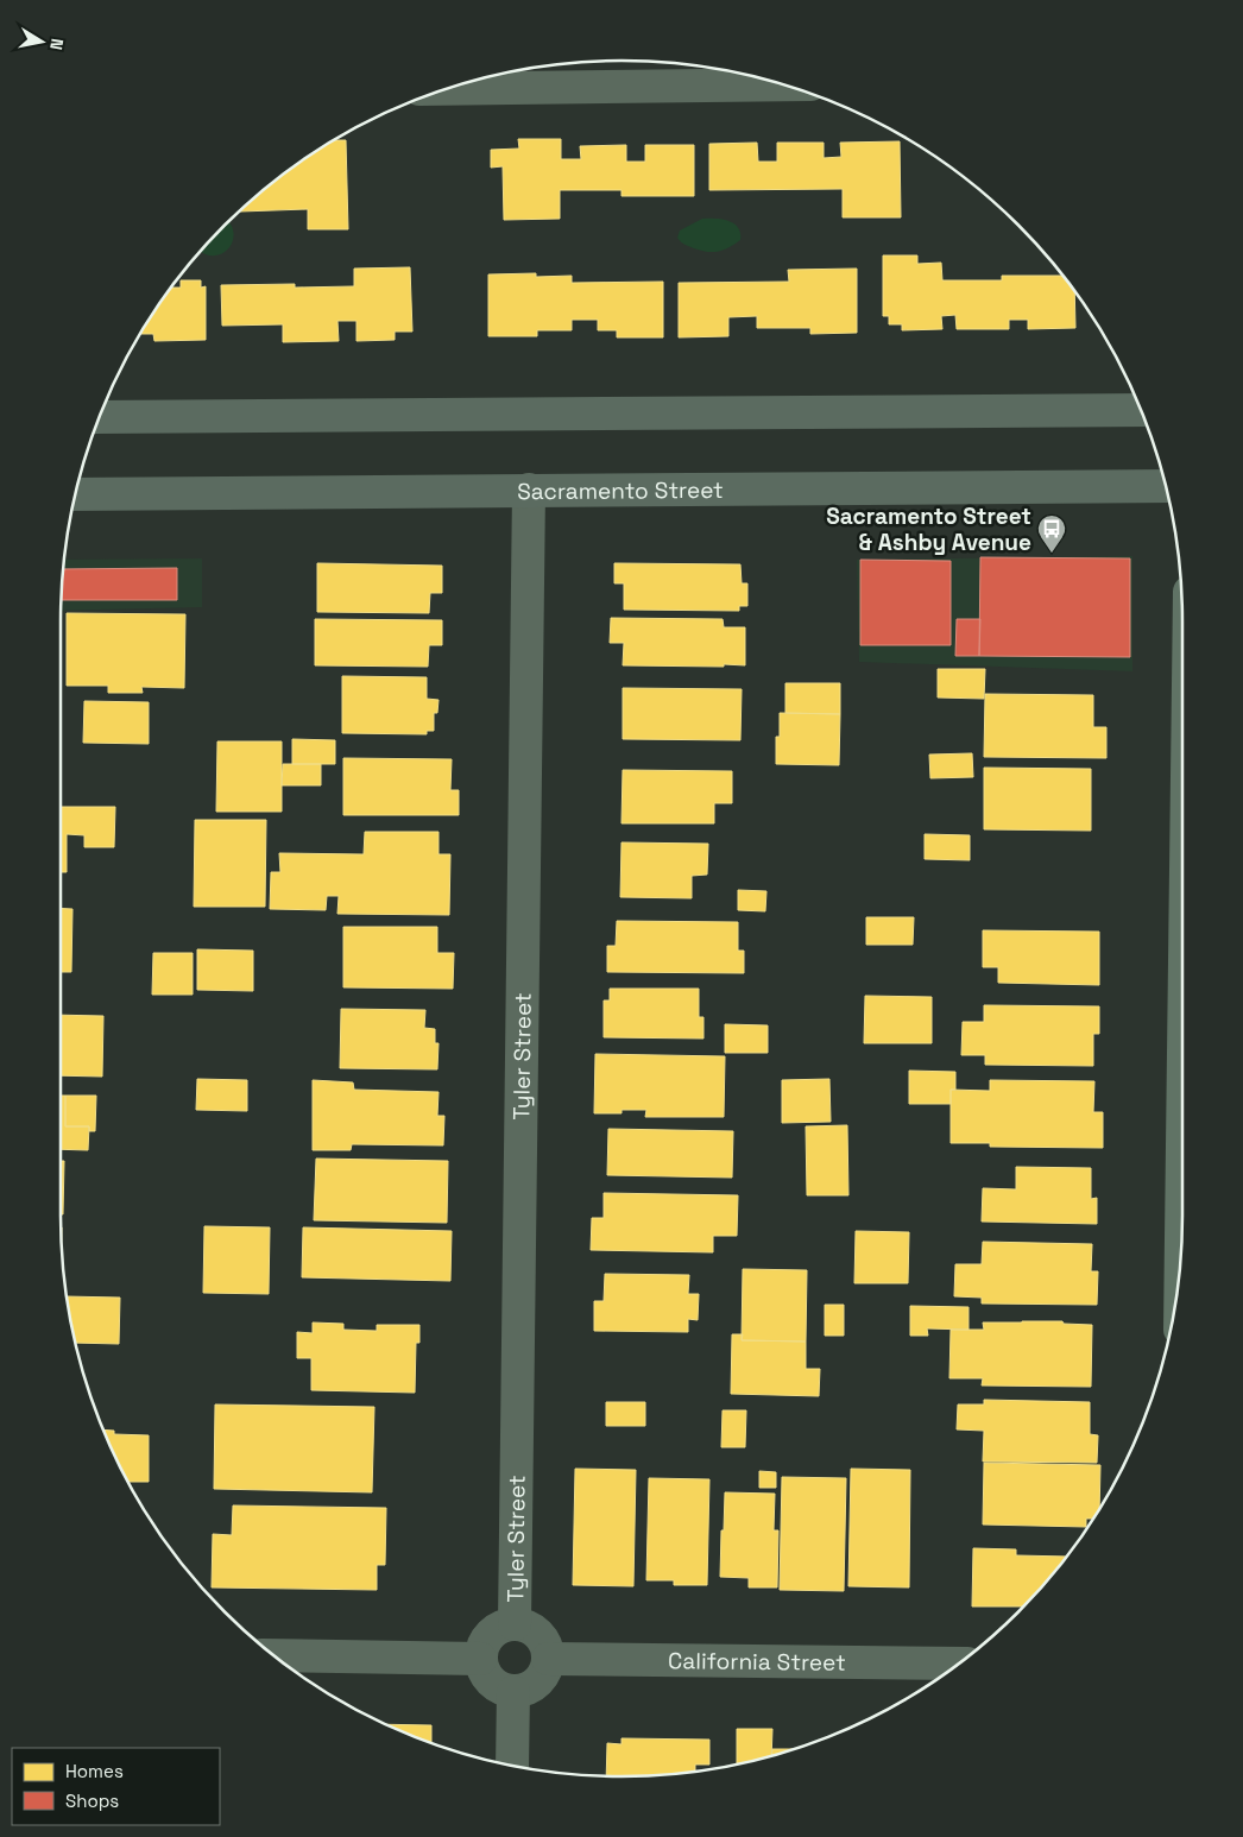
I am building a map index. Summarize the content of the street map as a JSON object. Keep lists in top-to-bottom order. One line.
{"streets":{"street":["Sacramento Street","Tyler Street","California Street"]},"crossings":[["Sacramento Street","Tyler Street"],["Tyler Street","California Street"]],"places":{"bus stop":["Sacramento Street & Ashby Avenue"]},"legend":["Homes","Shops"],"north":"right"}
